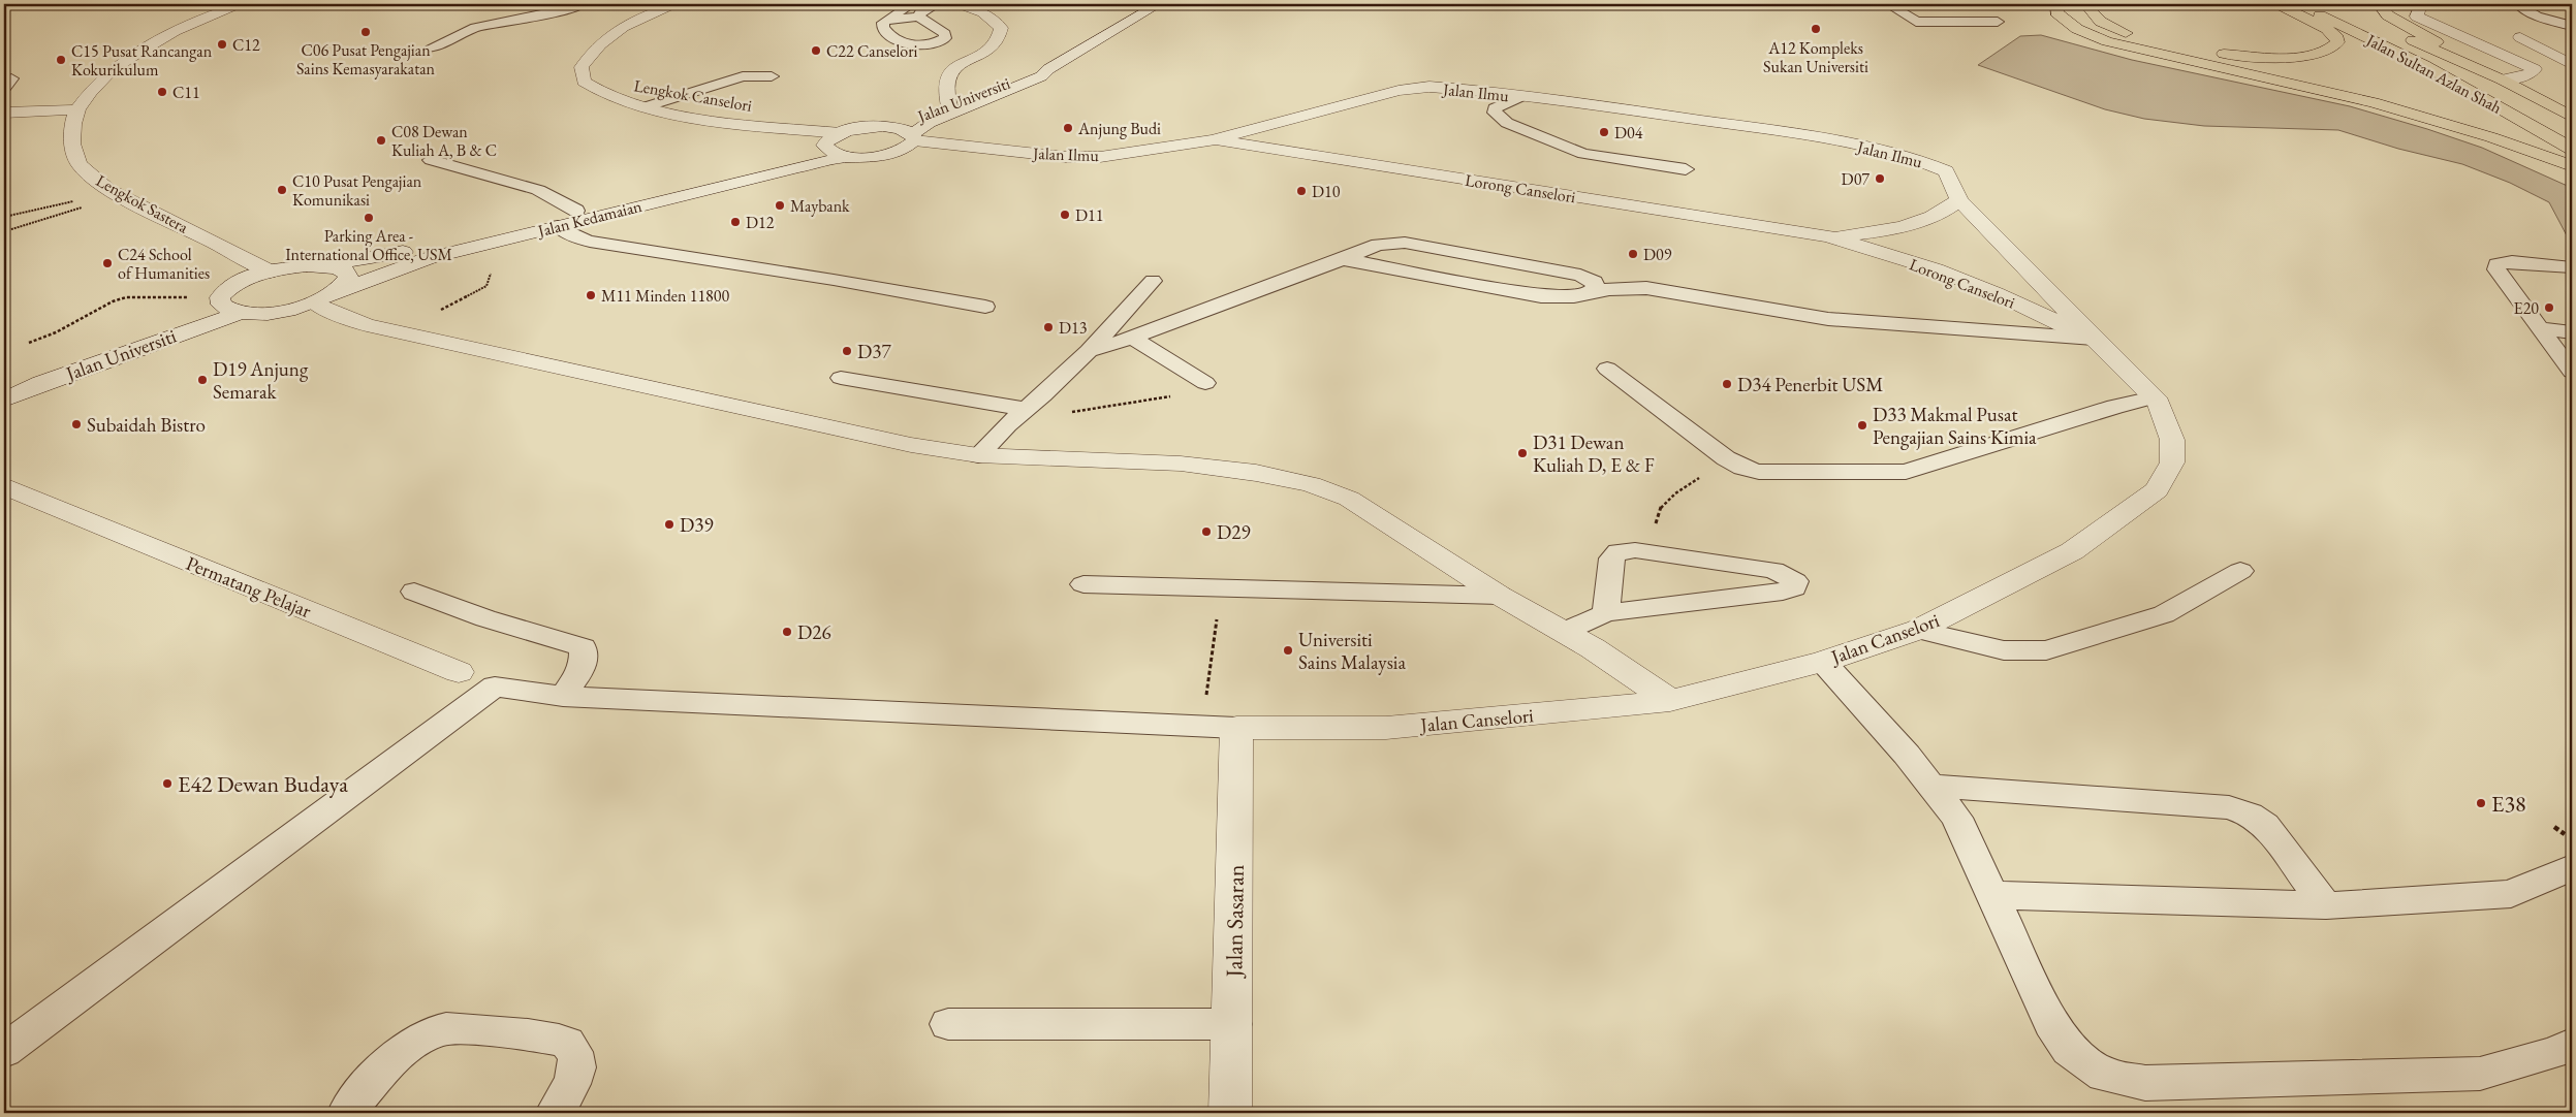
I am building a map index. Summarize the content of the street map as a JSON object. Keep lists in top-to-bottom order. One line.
{"streets":{"highway":["Jalan Sultan Azlan Shah"],"street":["Jalan Ilmu","Lengkok Canselori","Jalan Universiti","Lorong Canselori","Lengkok Sastera","Jalan Kedamaian","Permatang Pelajar","Jalan Canselori","Jalan Sasaran"]},"crossings":[["Jalan Ilmu","Jalan Universiti"],["Jalan Ilmu","Lorong Canselori"],["Jalan Ilmu","Jalan Canselori"],["Lengkok Canselori","Jalan Universiti"],["Lengkok Canselori","Jalan Kedamaian"],["Jalan Universiti","Lengkok Sastera"],["Jalan Universiti","Jalan Kedamaian"],["Lorong Canselori","Jalan Canselori"],["Permatang Pelajar","Jalan Canselori"],["Permatang Pelajar","Jalan Sasaran"],["Jalan Canselori","Jalan Sasaran"]],"places":["A12 Kompleks Sukan Universiti","C06 Pusat Pengajian Sains Kemasyarakatan","C12","C22 Canselori","C15 Pusat Rancangan Kokurikulum","C11","Anjung Budi","D04","C08 Dewan Kuliah A, B & C","D07","C10 Pusat Pengajian Komunikasi","D10","Maybank","D11","Parking Area - International Office, USM","D12","D09","C24 School of Humanities","M11 Minden 11800","E20","D13","D37","D19 Anjung Semarak","D34 Penerbit USM","Subaidah Bistro","D33 Makmal Pusat Pengajian Sains Kimia","D31 Dewan Kuliah D, E & F","D39","D29","D26","Universiti Sains Malaysia","E42 Dewan Budaya","E38"]}
